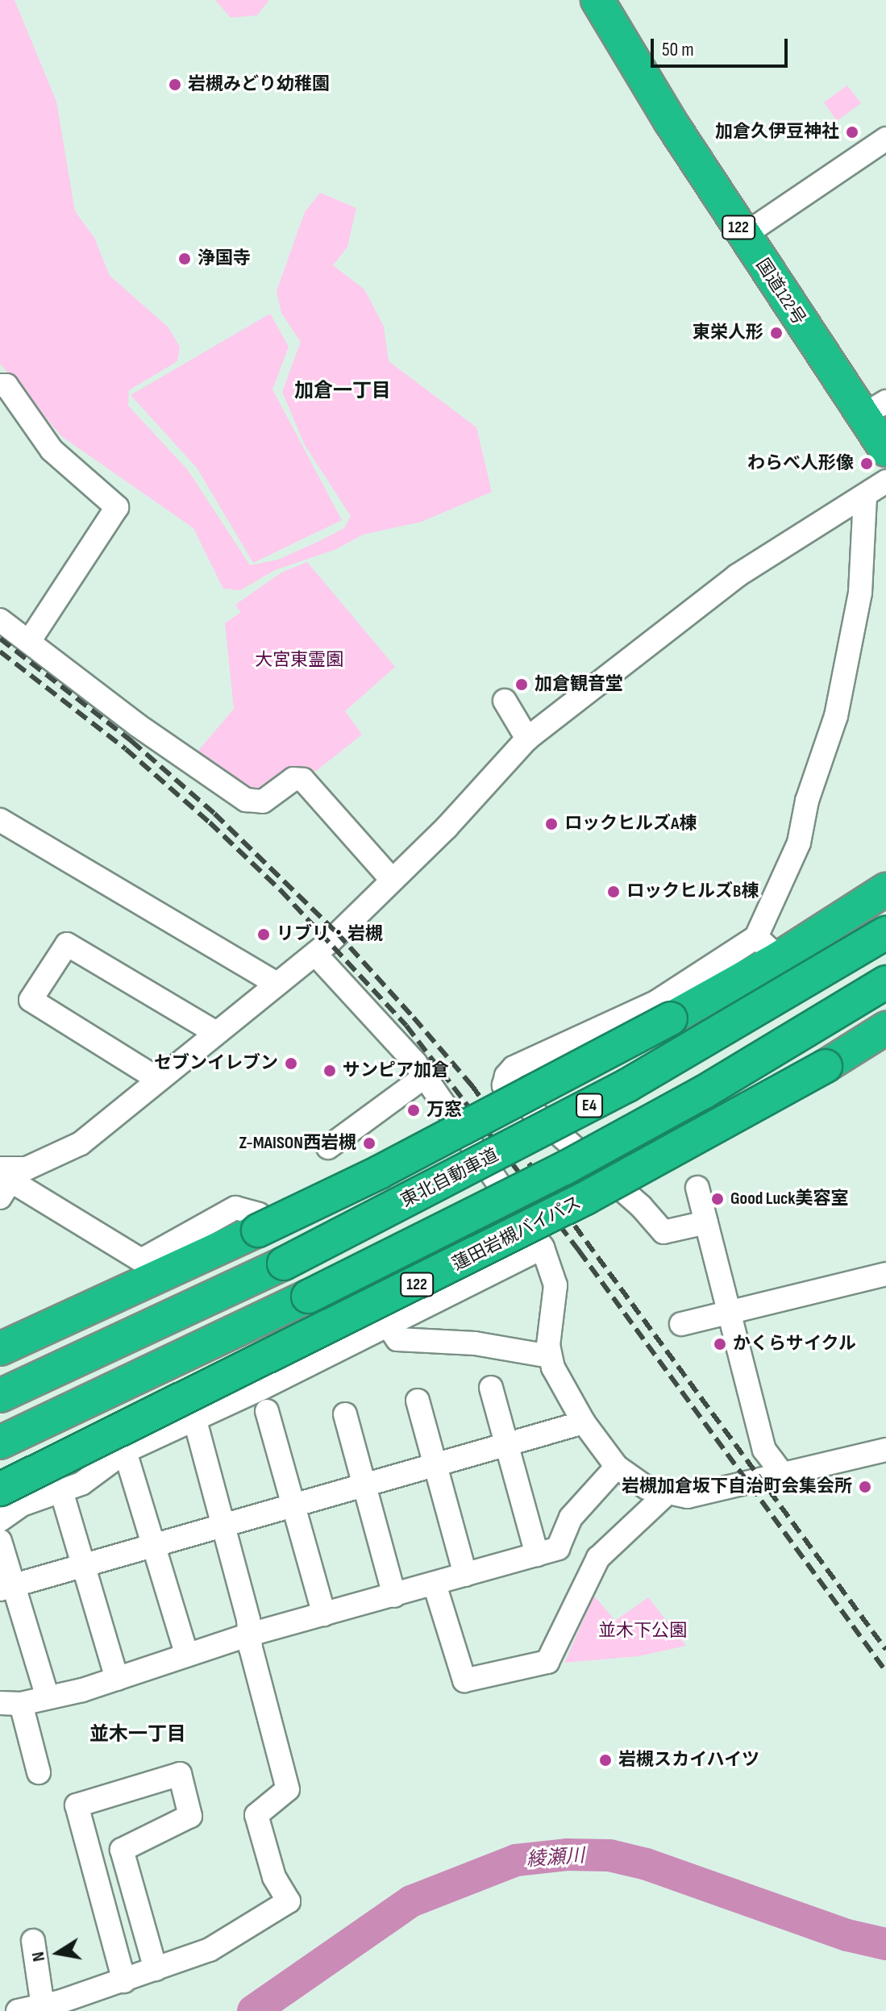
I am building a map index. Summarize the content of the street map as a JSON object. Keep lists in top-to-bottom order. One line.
{"streets":{"highway":["122","国道122号","E4","東北自動車道","蓮田岩槻バイパス"]},"districts":["加倉一丁目","並木一丁目"],"water":["綾瀬川"],"parks":["大宮東霊園","並木下公園"],"places":["岩槻みどり幼稚園","加倉久伊豆神社","浄国寺","東栄人形","わらべ人形像","加倉観音堂","ロックヒルズA棟","ロックヒルズB棟","リブリ・岩槻","セブンイレブン","サンピア加倉","万窓","Z-MAISON西岩槻","Good Luck美容室","かくらサイクル","岩槻加倉坂下自治町会集会所","岩槻スカイハイツ"],"scale_bar":"50 m","north":"left"}
